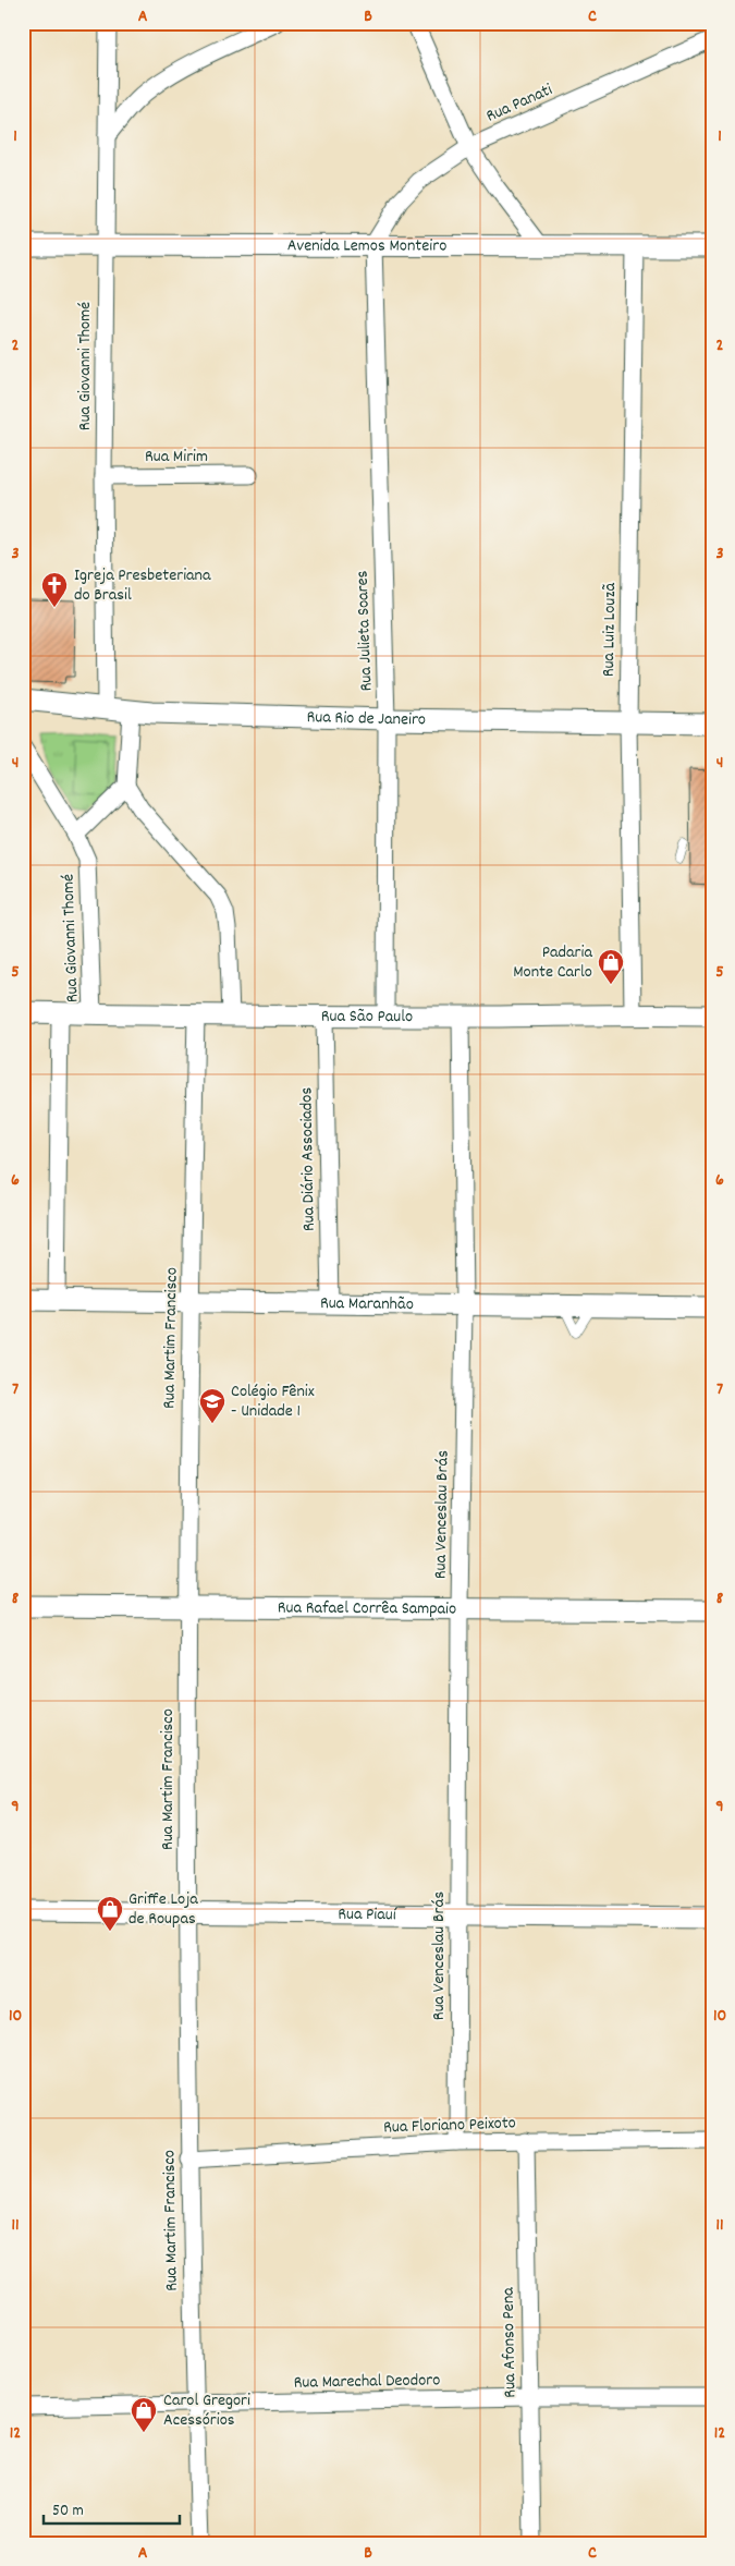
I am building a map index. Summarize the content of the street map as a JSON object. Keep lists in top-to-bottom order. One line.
{"streets":{"street":["Rua Panati","Avenida Lemos Monteiro","Rua Giovanni Thomé","Rua Mirim","Rua Luiz Louzã","Rua Julieta Soares","Rua Rio de Janeiro","Rua São Paulo","Rua Diário Associados","Rua Maranhão","Rua Martim Francisco","Rua Venceslau Brás","Rua Rafael Corrêa Sampaio","Rua Piauí","Rua Floriano Peixoto","Rua Afonso Pena","Rua Marechal Deodoro"]},"crossings":[["Rua Panati","Avenida Lemos Monteiro"],["Rua Panati","Rua Julieta Soares"],["Avenida Lemos Monteiro","Rua Giovanni Thomé"],["Avenida Lemos Monteiro","Rua Luiz Louzã"],["Avenida Lemos Monteiro","Rua Julieta Soares"],["Rua Giovanni Thomé","Rua Mirim"],["Rua Giovanni Thomé","Rua Rio de Janeiro"],["Rua Giovanni Thomé","Rua São Paulo"],["Rua Luiz Louzã","Rua Rio de Janeiro"],["Rua Luiz Louzã","Rua São Paulo"],["Rua Julieta Soares","Rua Rio de Janeiro"],["Rua Julieta Soares","Rua São Paulo"],["Rua São Paulo","Rua Diário Associados"],["Rua São Paulo","Rua Martim Francisco"],["Rua São Paulo","Rua Venceslau Brás"],["Rua Diário Associados","Rua Maranhão"],["Rua Maranhão","Rua Martim Francisco"],["Rua Maranhão","Rua Venceslau Brás"],["Rua Martim Francisco","Rua Rafael Corrêa Sampaio"],["Rua Martim Francisco","Rua Piauí"],["Rua Martim Francisco","Rua Floriano Peixoto"],["Rua Martim Francisco","Rua Marechal Deodoro"],["Rua Venceslau Brás","Rua Rafael Corrêa Sampaio"],["Rua Venceslau Brás","Rua Piauí"],["Rua Venceslau Brás","Rua Floriano Peixoto"],["Rua Floriano Peixoto","Rua Afonso Pena"],["Rua Afonso Pena","Rua Marechal Deodoro"]],"places":{"church":["Igreja Presbeteriana do Brasil"],"shop":["Padaria Monte Carlo","Griffe Loja de Roupas","Carol Gregori Acessórios"],"school or university":["Colégio Fênix - Unidade 1"]},"scale_bar":"50 m","grid":{"columns":["A","B","C"],"rows":["1","2","3","4","5","6","7","8","9","10","11","12"]}}
